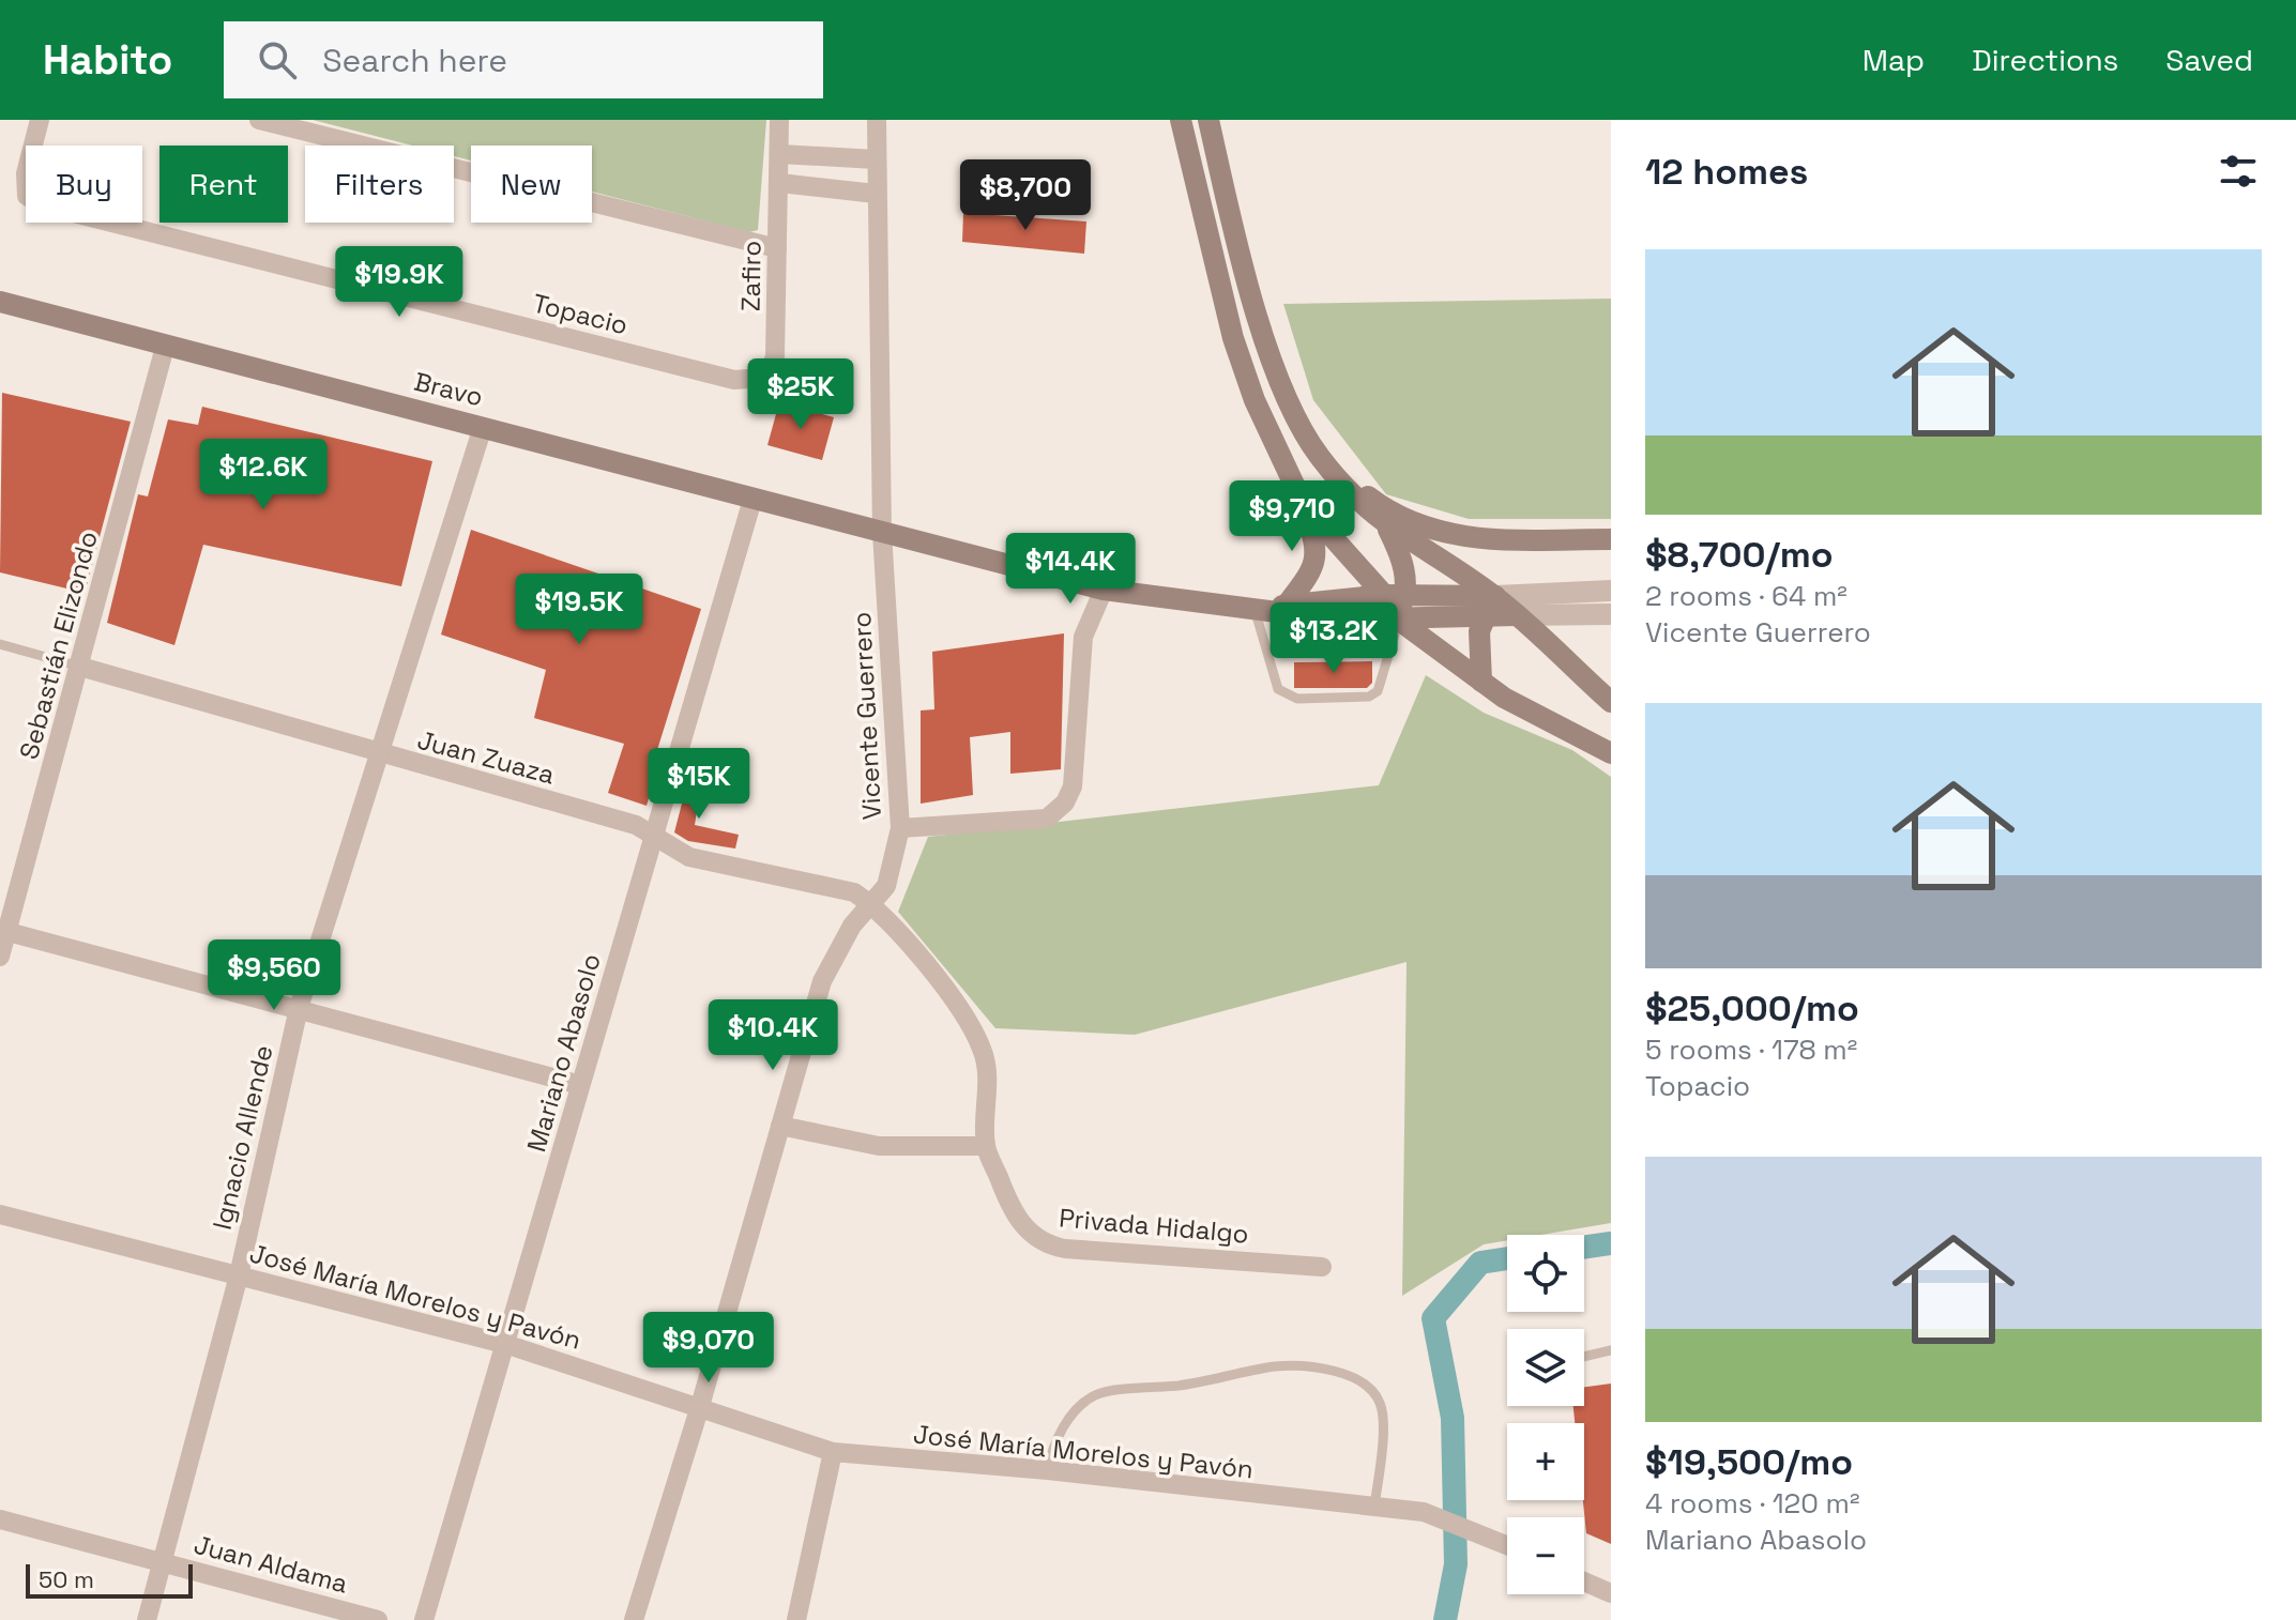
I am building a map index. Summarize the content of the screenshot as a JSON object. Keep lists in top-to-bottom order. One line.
{"streets":{"main road":["Bravo"],"street":["Zafiro","Topacio","Sebastián Elizondo","Vicente Guerrero","Juan Zuaza","Mariano Abasolo","Ignacio Allende","Privada Hidalgo","José María Morelos y Pavón","Juan Aldama"]},"crossings":[["Zafiro","Topacio"],["Bravo","Sebastián Elizondo"],["Bravo","Vicente Guerrero"],["Bravo","Mariano Abasolo"],["Bravo","Ignacio Allende"],["Sebastián Elizondo","Juan Zuaza"],["Vicente Guerrero","Juan Zuaza"],["Vicente Guerrero","José María Morelos y Pavón"],["Juan Zuaza","Mariano Abasolo"],["Juan Zuaza","Ignacio Allende"],["Mariano Abasolo","José María Morelos y Pavón"],["Ignacio Allende","José María Morelos y Pavón"],["Ignacio Allende","Juan Aldama"]],"scale_bar":"50 m","page":{"header":"Habito","search":"Search here","nav":["Map","Directions","Saved"],"heading":"12 homes","chip":["Buy","Rent","Filters","New"],"price":["$8,700","$19.9K","$25K","$12.6K","$9,710","$14.4K","$19.5K","$13.2K","$15K","$9,560","$10.4K","$9,070"],"list":[{"name":"$8,700/mo","note":"2 rooms · 64 m² · Vicente Guerrero"},{"name":"$25,000/mo","note":"5 rooms · 178 m² · Topacio"},{"name":"$19,500/mo","note":"4 rooms · 120 m² · Mariano Abasolo"}],"map_buttons":["+","−"],"scale":"50 m"}}
